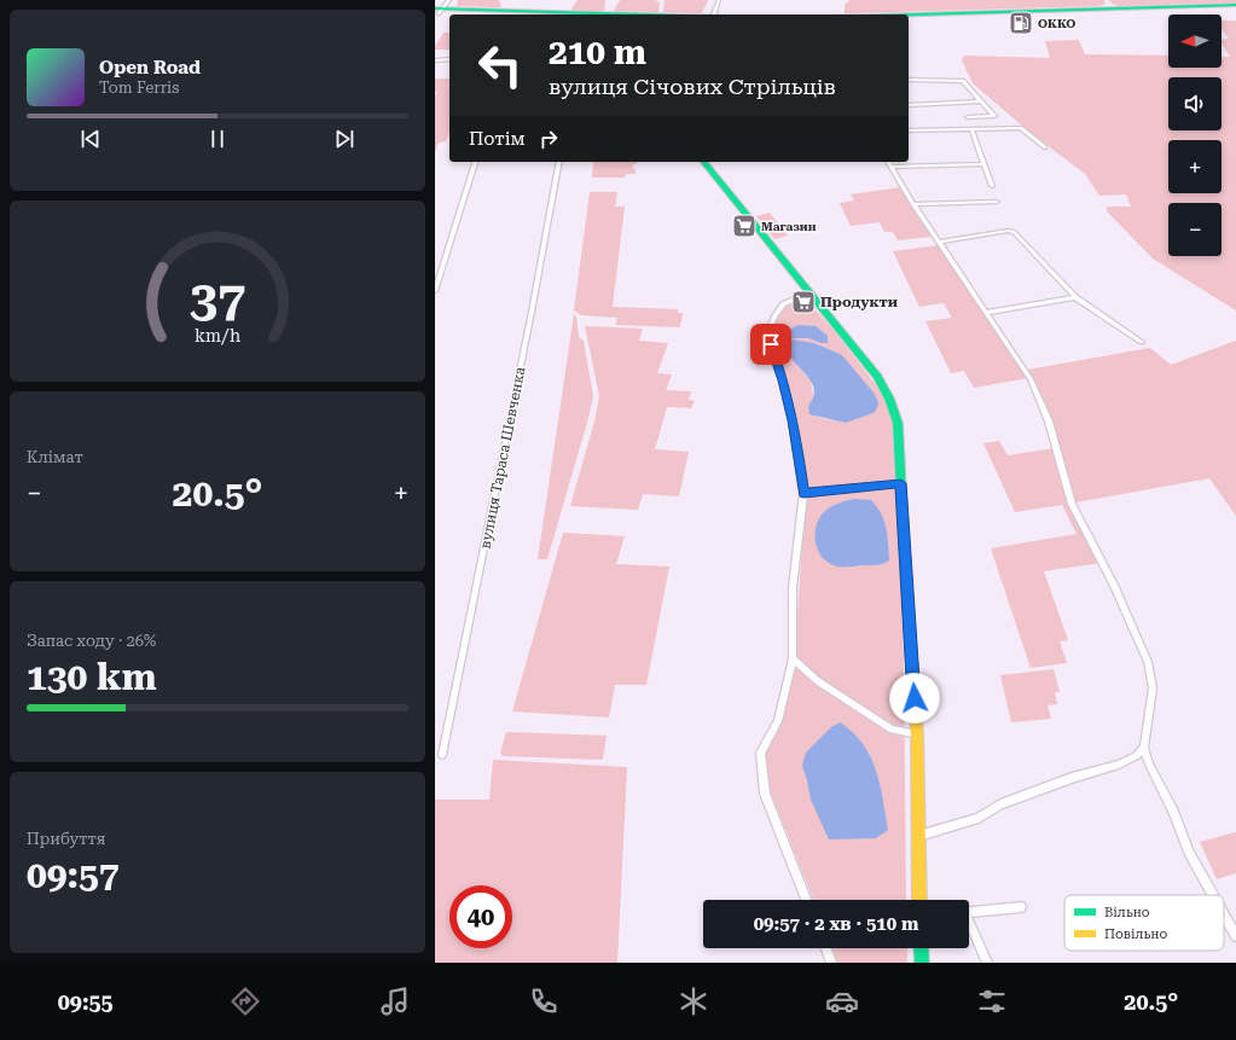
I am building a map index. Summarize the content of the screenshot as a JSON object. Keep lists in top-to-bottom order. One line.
{"streets":{"street":["вулиця Тараса Шевченка"]},"places":{"fuel station":["ОККО"],"supermarket":["Магазин","Продукти"]},"legend":["Вільно","Повільно"],"north":"left","page":{"map_buttons":["+","−"],"turn":["210 m","вулиця Січових Стрільців"],"song":["Open Road","Tom Ferris"],"then":"Потім","tile":["Клімат",["Запас ходу · 26%","130 km"],["Прибуття","09:57"]],"heat":["−","20.5°","+"],"limit":"40","trip":"09:57 · 2 хв · 510 m","tabs":["09:55","20.5°"],"gauge":["37","km/h"]}}
